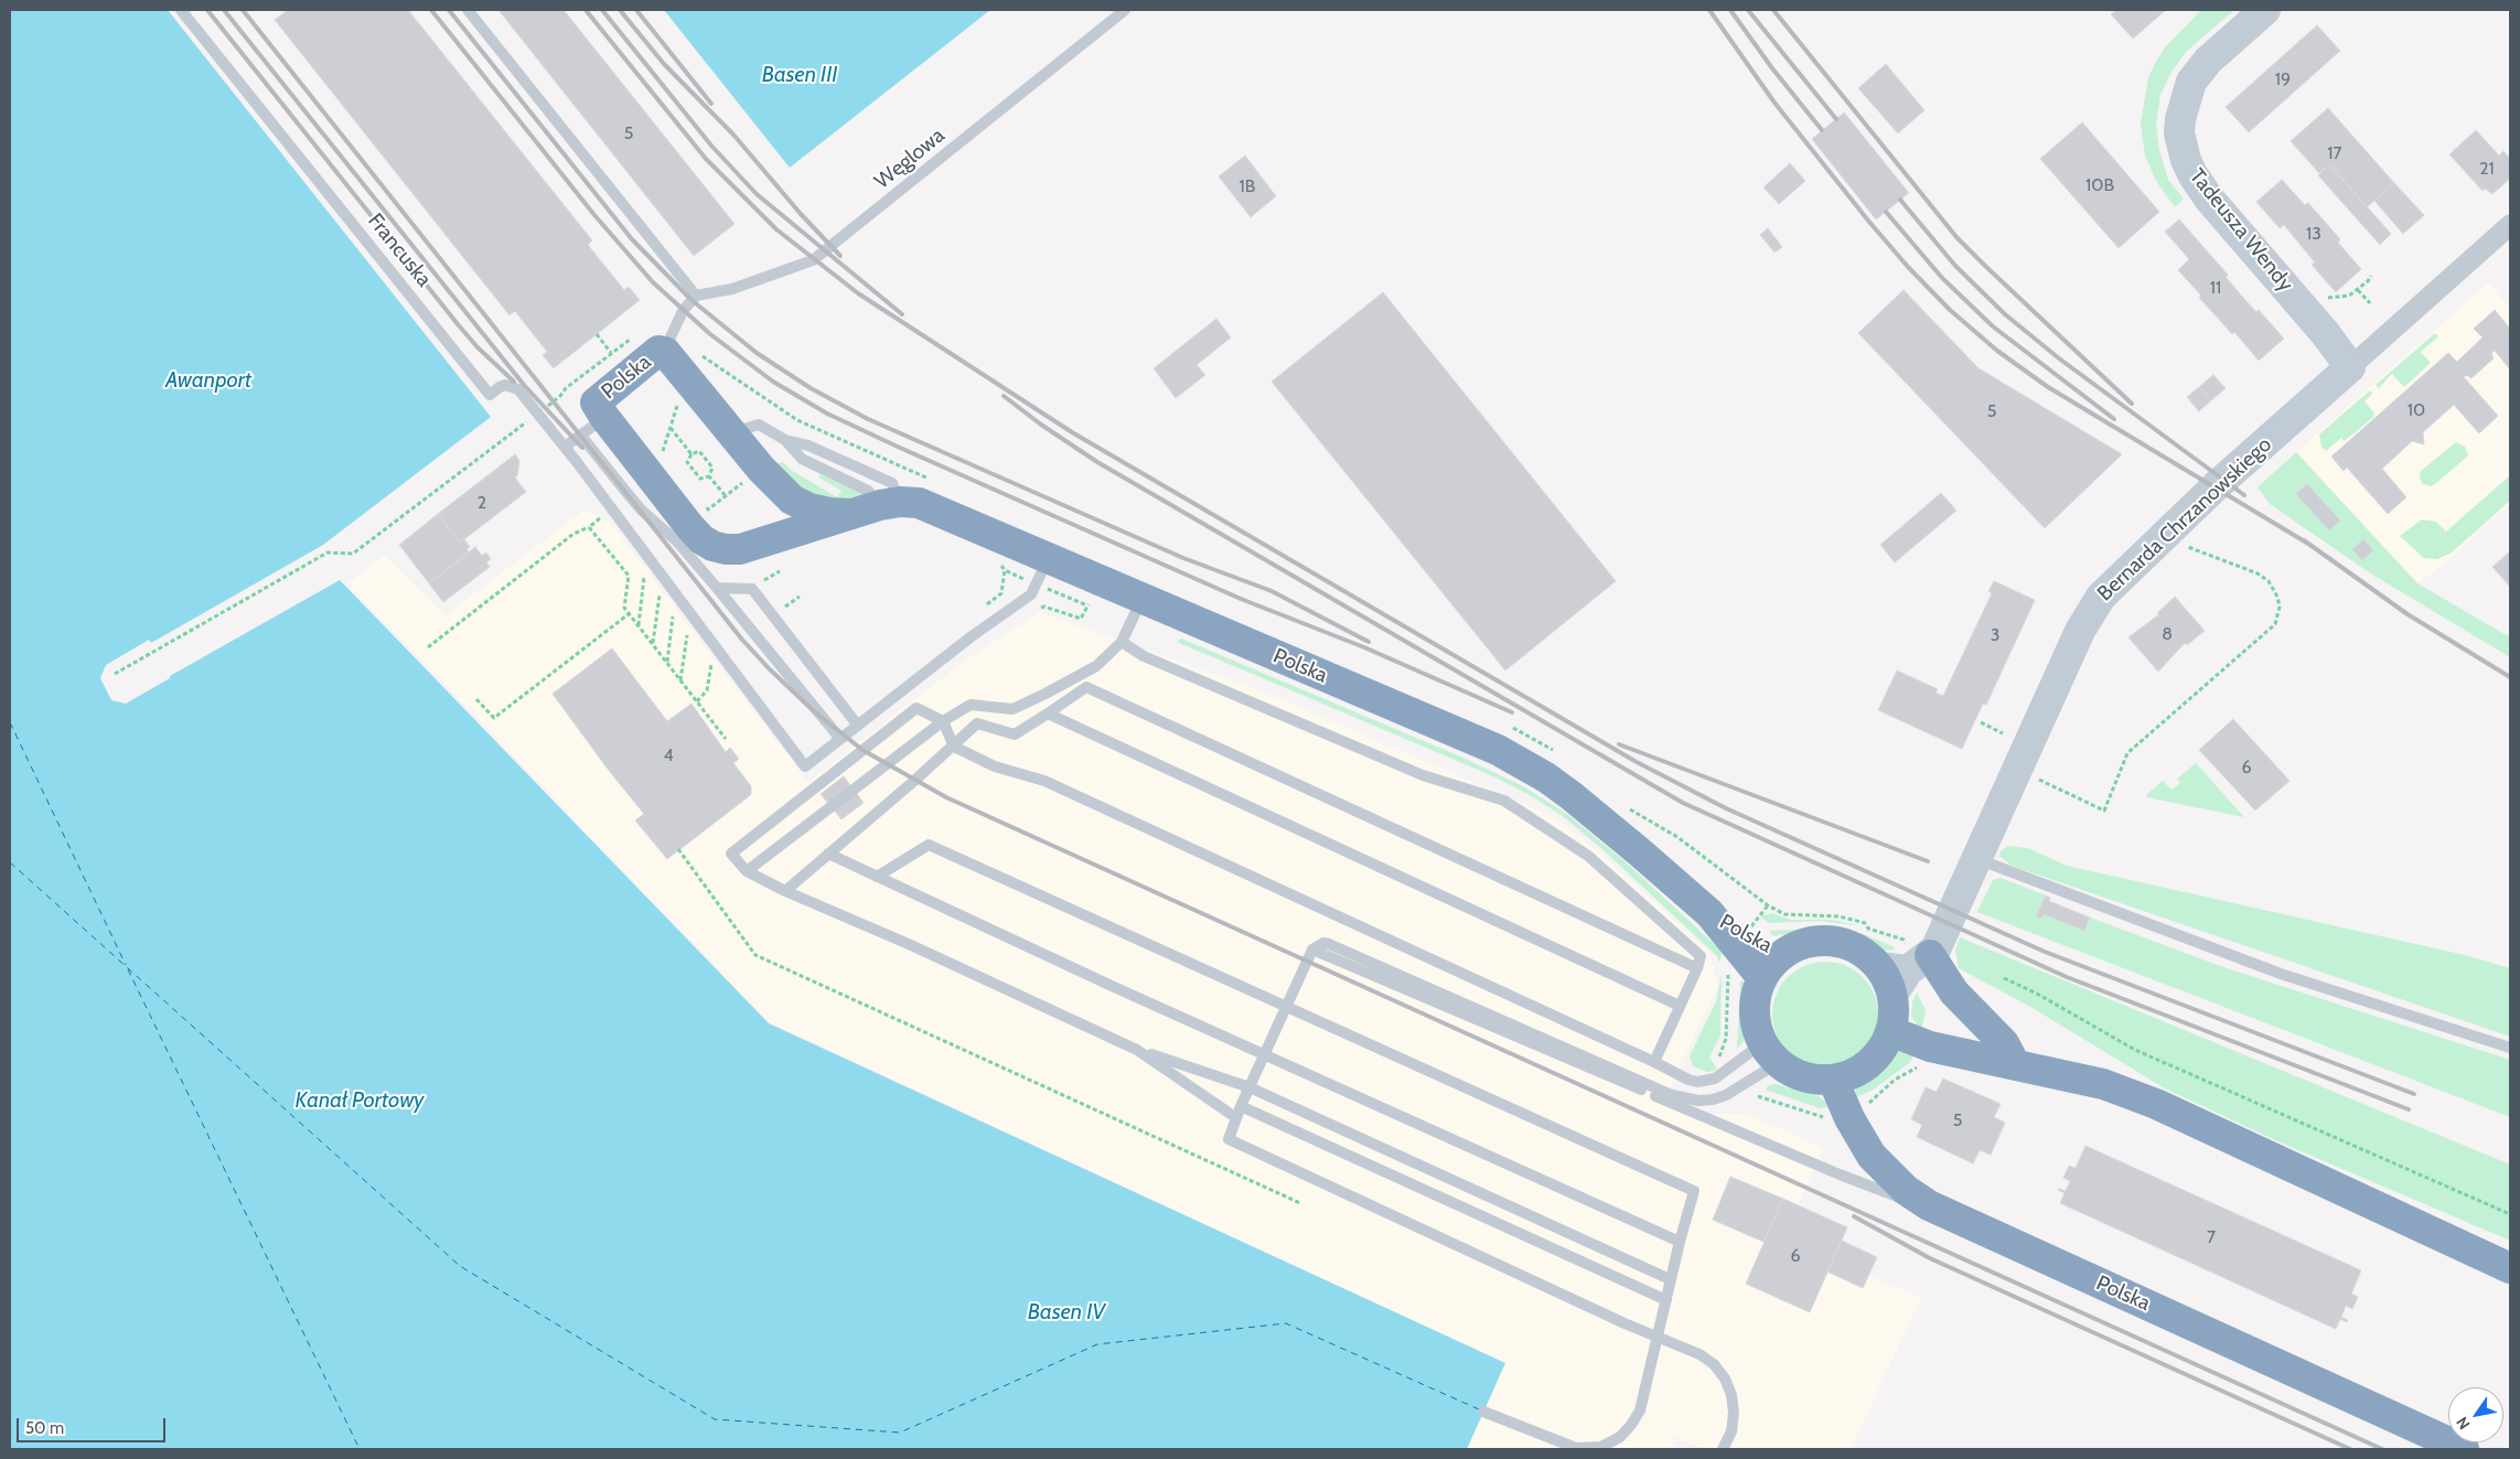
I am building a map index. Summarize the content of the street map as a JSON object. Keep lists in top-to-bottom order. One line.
{"streets":{"highway":["Polska"],"street":["Tadeusza Wendy","Bernarda Chrzanowskiego"],"lane":["Węglowa","Francuska"]},"crossings":[["Tadeusza Wendy","Bernarda Chrzanowskiego"],["Polska","Bernarda Chrzanowskiego"]],"water":["Basen III","Awanport","Kanał Portowy","Basen IV"],"house_numbers":["19","5","17","21","10B","1B","13","11","10","5","2","8","3","4","6","5","7","6"],"scale_bar":"50 m","north":"bottom left"}
